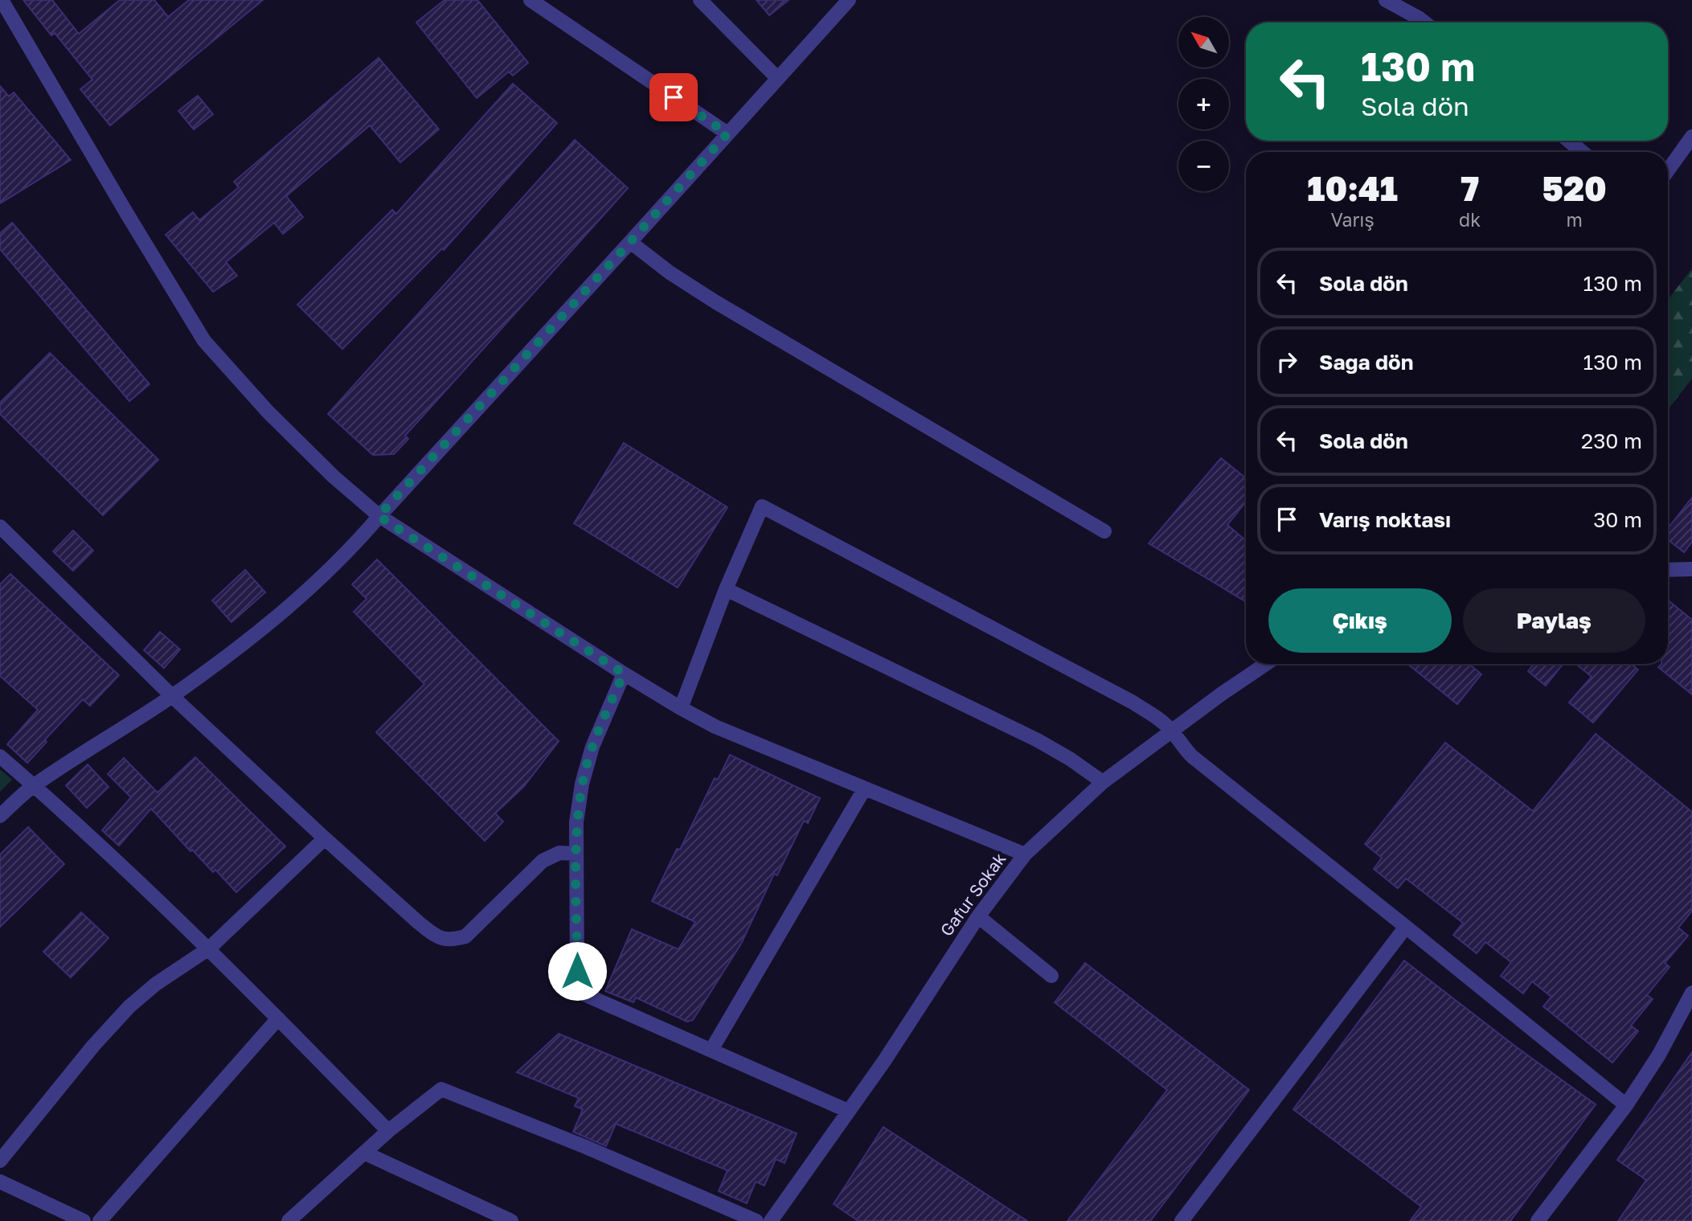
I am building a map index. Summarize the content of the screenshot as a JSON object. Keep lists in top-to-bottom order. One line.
{"streets":{"street":["Gafur Sokak"]},"north":"top left","page":{"map_buttons":["+","−"],"turn":["130 m","Sola dön"],"eta":["10:41","Varış","7","dk","520","m"],"list":[{"name":"Sola dön","value":"130 m"},{"name":"Sağa dön","value":"130 m"},{"name":"Sola dön","value":"230 m"},{"name":"Varış noktası","value":"30 m"}],"buttons":["Çıkış","Paylaş"]}}
